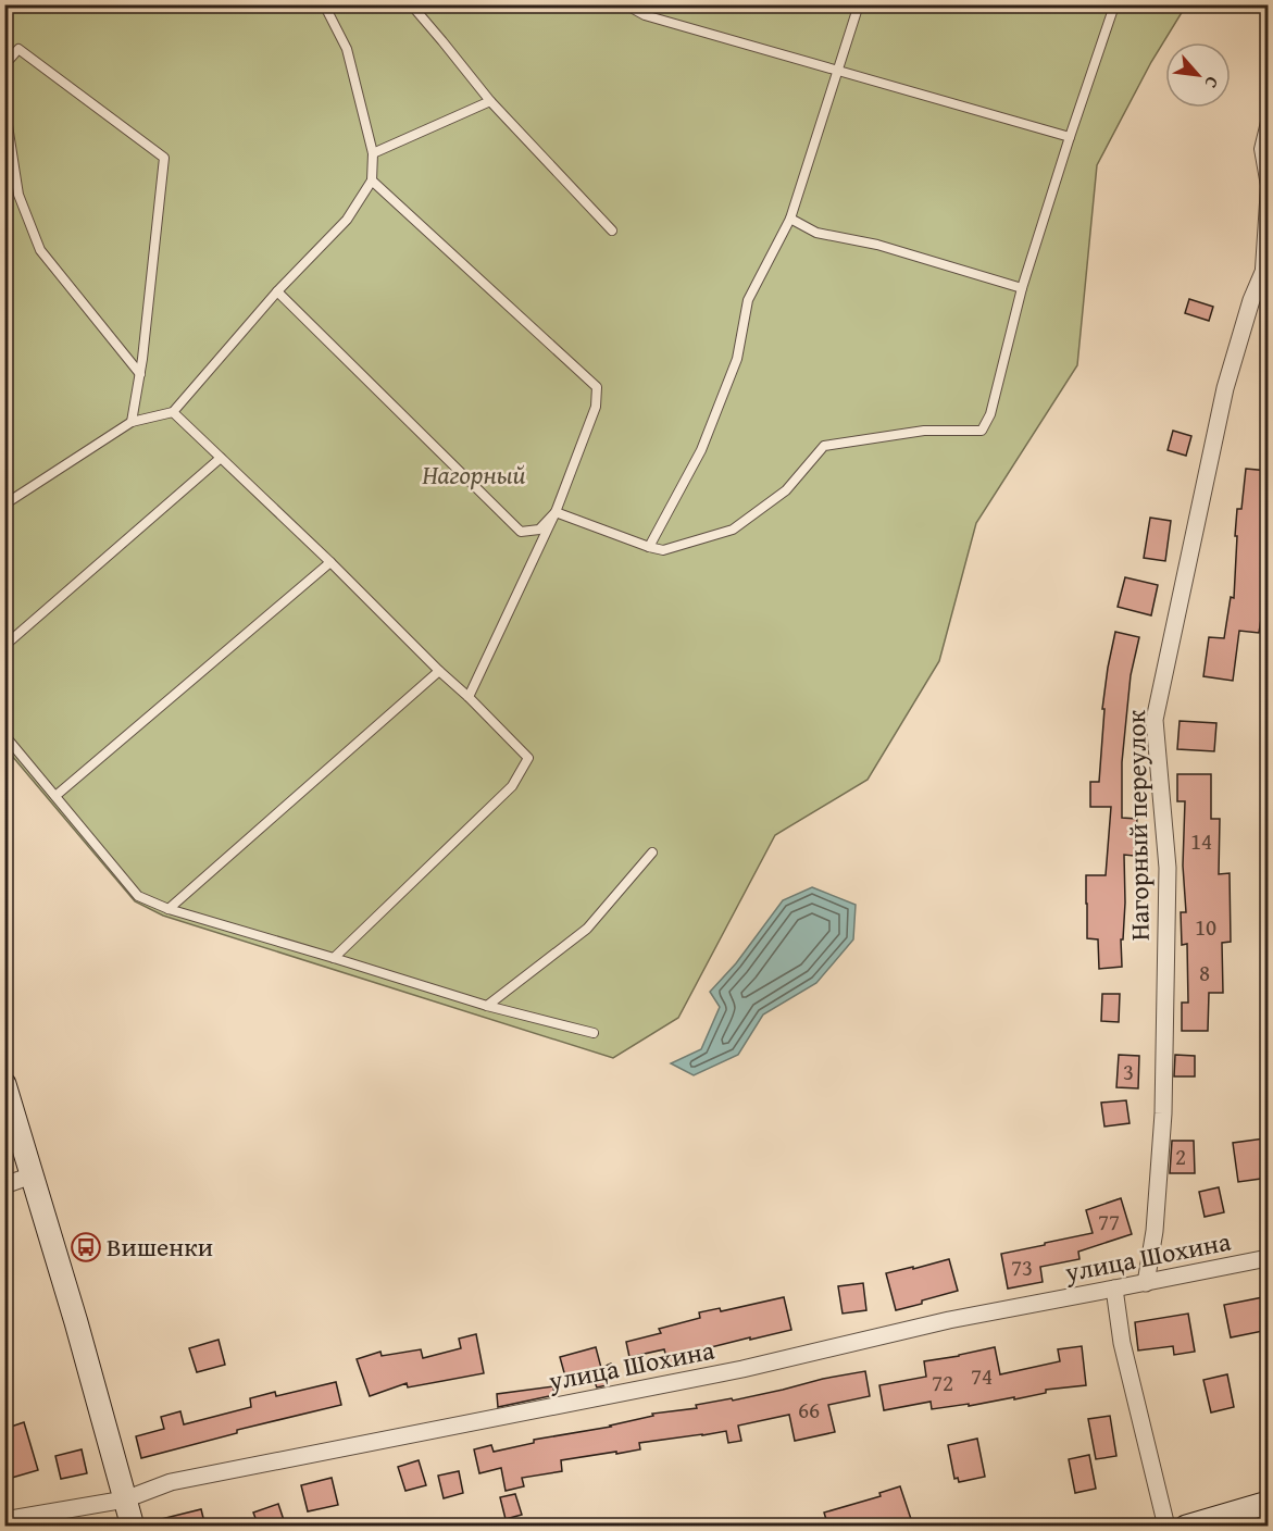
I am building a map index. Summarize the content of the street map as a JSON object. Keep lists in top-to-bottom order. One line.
{"streets":{"street":["Нагорный переулок","улица Шохина"]},"crossings":[["Нагорный переулок","улица Шохина"]],"parks":["Нагорный"],"places":{"bus stop":["Вишенки"]},"house_numbers":["14","10","8","3","2","77","73","74","72","66"],"north":"bottom right"}
